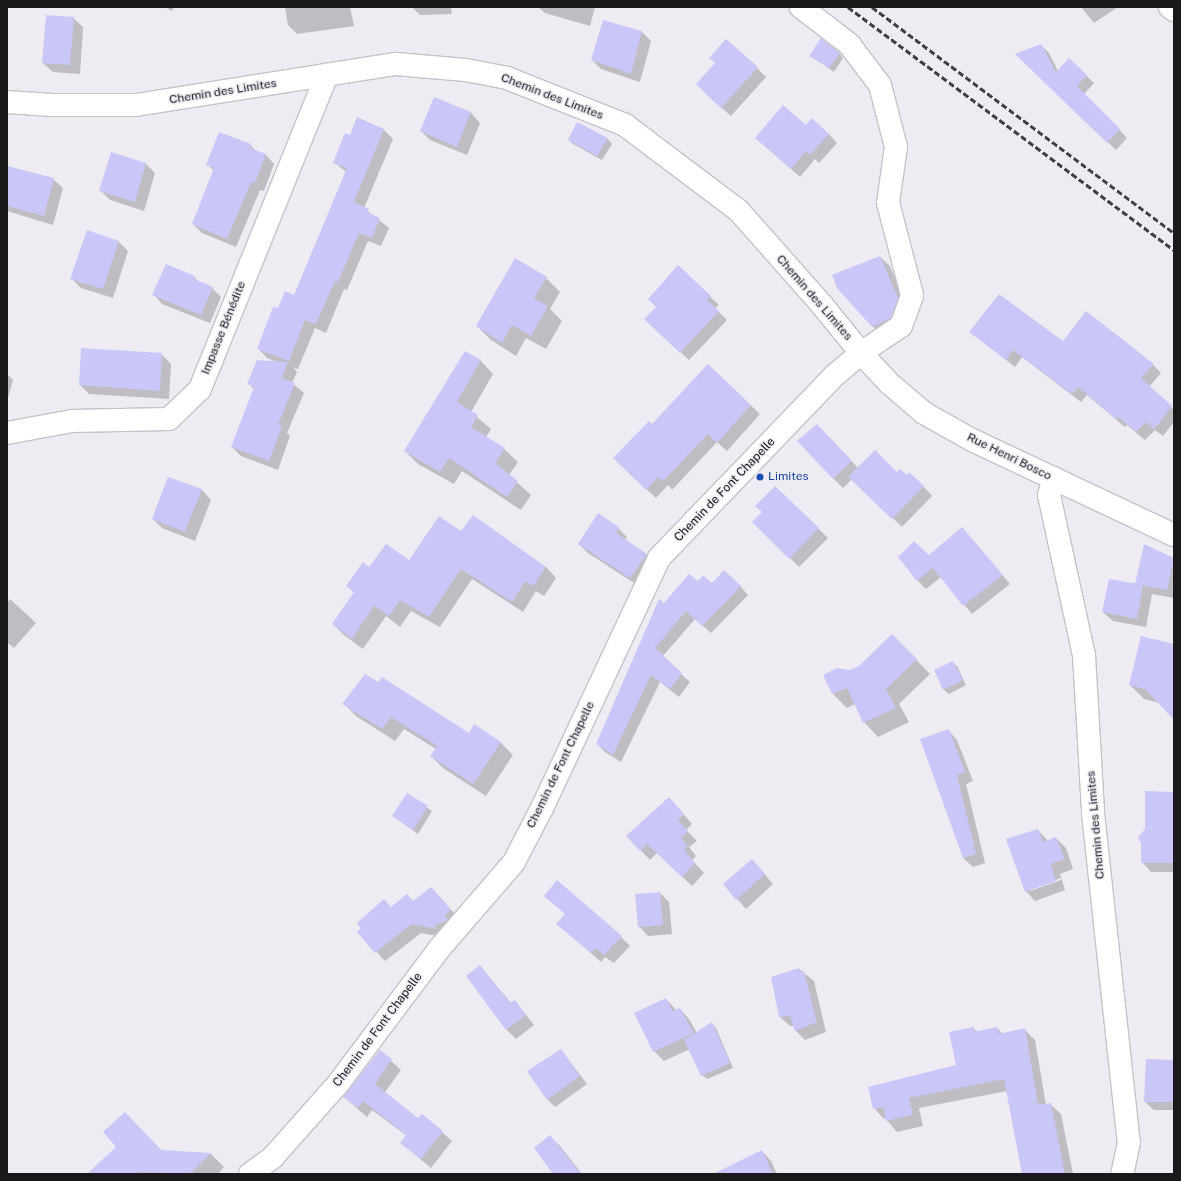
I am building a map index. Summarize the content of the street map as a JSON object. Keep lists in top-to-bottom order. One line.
{"streets":{"street":["Chemin des Limites","Impasse Bénédite","Rue Henri Bosco","Chemin de Font Chapelle"]},"crossings":[["Chemin des Limites","Impasse Bénédite"],["Chemin des Limites","Rue Henri Bosco"],["Chemin des Limites","Chemin de Font Chapelle"],["Rue Henri Bosco","Chemin de Font Chapelle"]],"places":["Limites"]}
